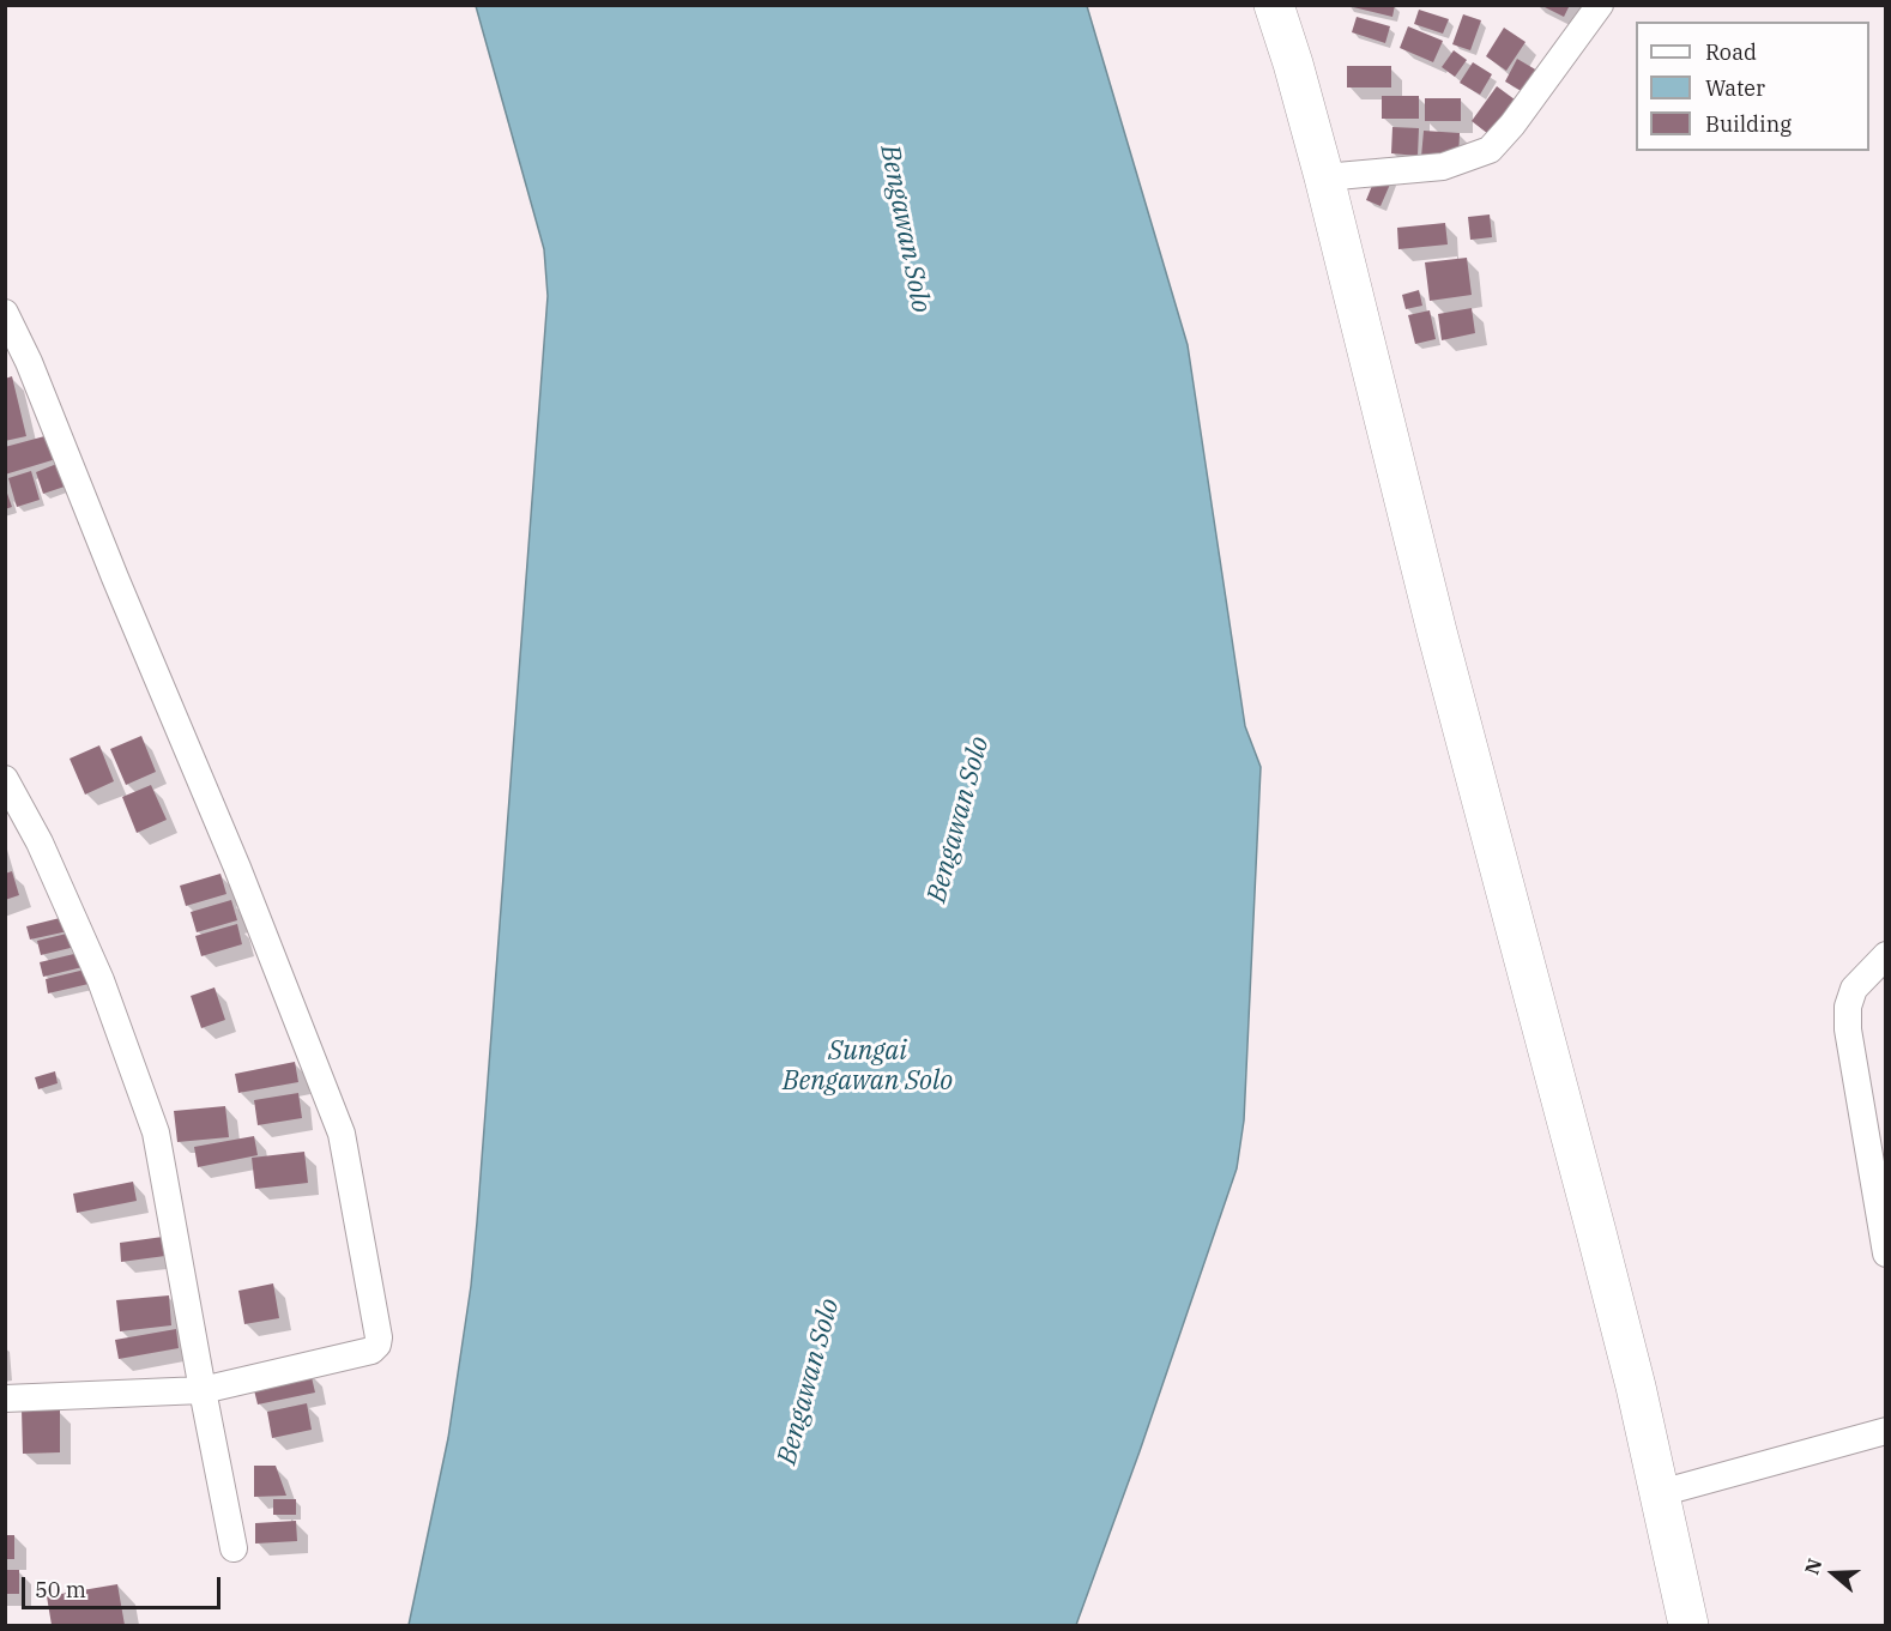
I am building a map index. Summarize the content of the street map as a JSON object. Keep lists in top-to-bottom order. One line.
{"water":["Bengawan Solo","Sungai Bengawan Solo"],"legend":["Road","Water","Building"],"scale_bar":"50 m","north":"left"}
